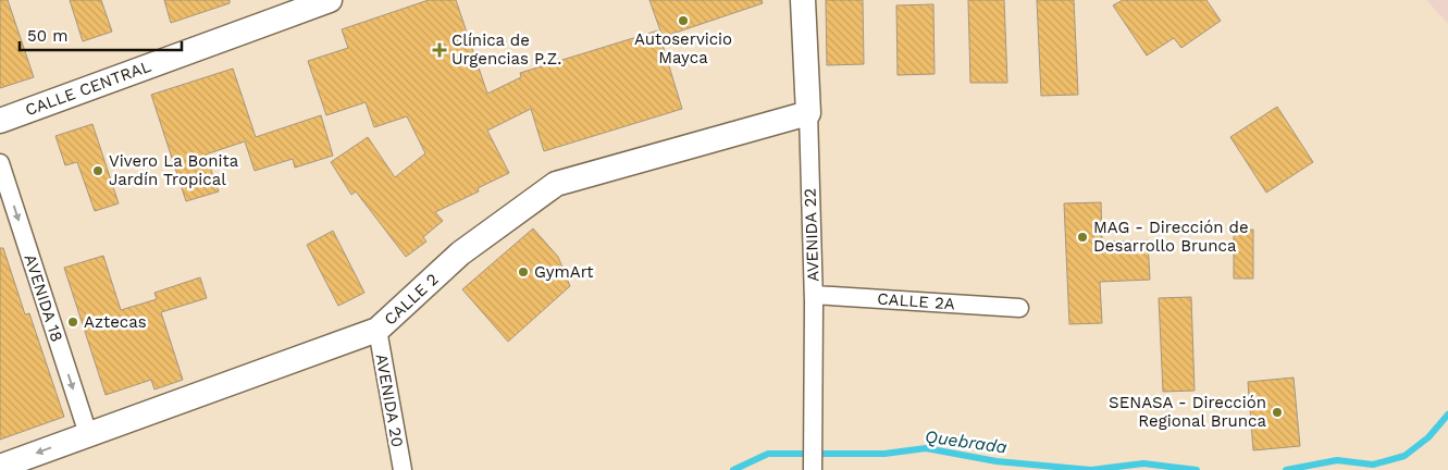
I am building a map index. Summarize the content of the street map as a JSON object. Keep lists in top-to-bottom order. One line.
{"streets":{"main road":["CALLE CENTRAL","AVENIDA 22","CALLE 2"],"street":["AVENIDA 18","CALLE 2A","AVENIDA 20"]},"crossings":[["AVENIDA 22","CALLE 2"],["AVENIDA 22","CALLE 2A"],["AVENIDA 18","CALLE 2"],["CALLE 2","AVENIDA 20"]],"one_way":["AVENIDA 18"],"water":["Quebrada"],"places":{"other":["Autoservicio Mayca","Vivero La Bonita Jardín Tropical","MAG - Dirección de Desarrollo Brunca","GymArt","Aztecas","SENASA - Dirección Regional Brunca"],"health":["Clínica de Urgencias P.Z."]},"scale_bar":"50 m"}
